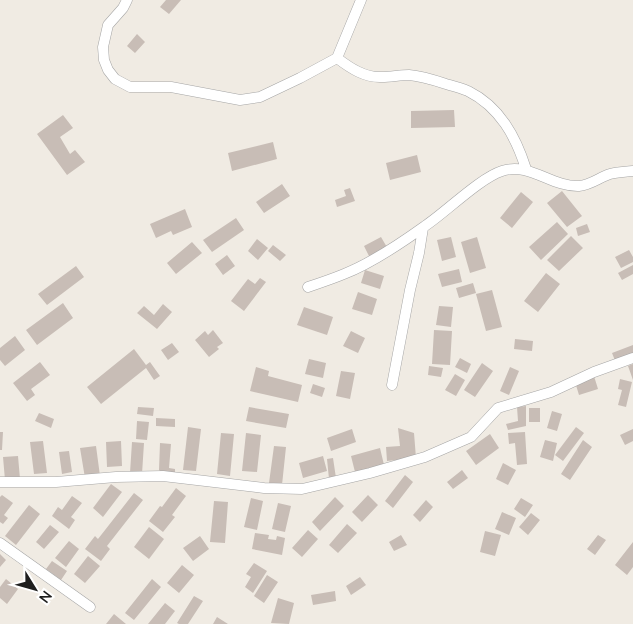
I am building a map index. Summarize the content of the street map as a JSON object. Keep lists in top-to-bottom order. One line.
{"north":"bottom right"}
